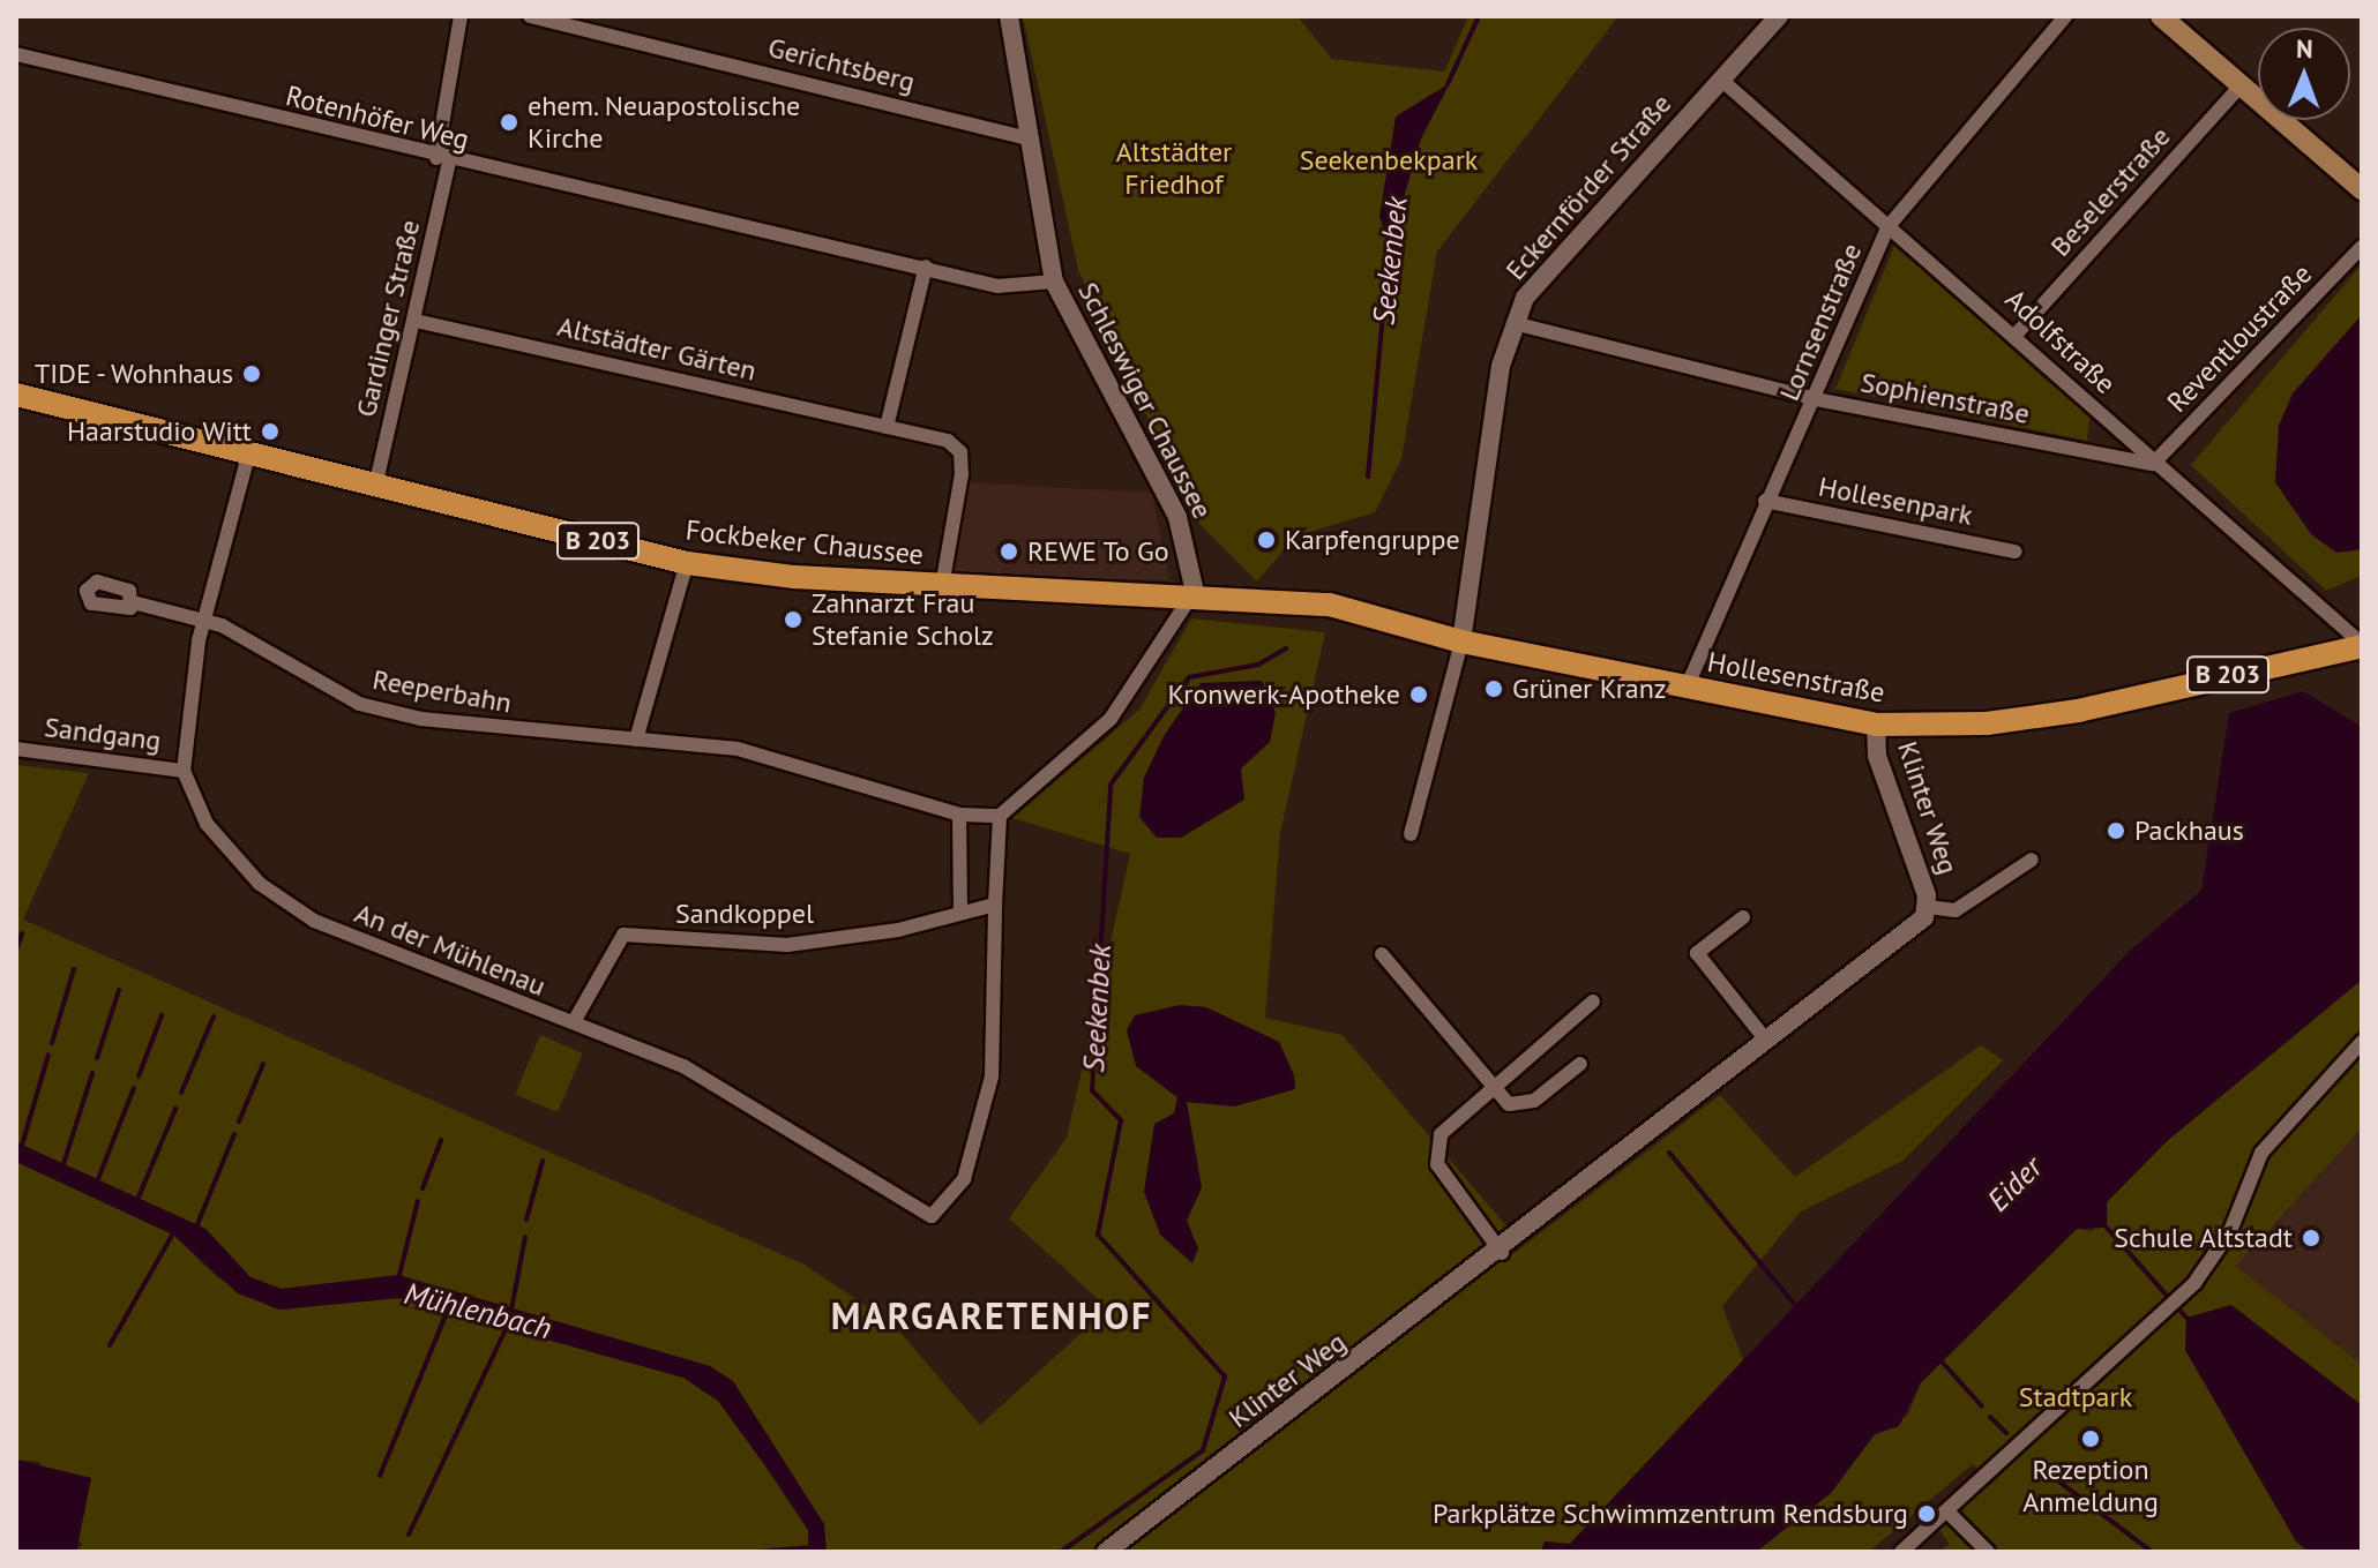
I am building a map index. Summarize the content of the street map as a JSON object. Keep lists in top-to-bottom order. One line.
{"streets":{"main road":["B 203","Fockbeker Chaussee","Hollesenstraße"],"street":["Gerichtsberg","Rotenhöfer Weg","Eckernförder Straße","Beselerstraße","Gardinger Straße","Lornsenstraße","Reventloustraße","Adolfstraße","Altstädter Gärten","Sophienstraße","Schleswiger Chaussee","Hollesenpark","Reeperbahn","Sandgang","Klinter Weg","Sandkoppel","An der Mühlenau"]},"crossings":[["Gerichtsberg","Schleswiger Chaussee"],["Rotenhöfer Weg","Gardinger Straße"],["Rotenhöfer Weg","Schleswiger Chaussee"],["Eckernförder Straße","Adolfstraße"],["Eckernförder Straße","Sophienstraße"],["Eckernförder Straße","Hollesenstraße"],["Beselerstraße","Adolfstraße"],["Gardinger Straße","Altstädter Gärten"],["Gardinger Straße","Fockbeker Chaussee"],["Lornsenstraße","Adolfstraße"],["Lornsenstraße","Sophienstraße"],["Lornsenstraße","Hollesenpark"],["Lornsenstraße","Hollesenstraße"],["Reventloustraße","Adolfstraße"],["Reventloustraße","Sophienstraße"],["Adolfstraße","Sophienstraße"],["Adolfstraße","B 203"],["Altstädter Gärten","Fockbeker Chaussee"],["Schleswiger Chaussee","Fockbeker Chaussee"],["B 203","Hollesenstraße"],["Fockbeker Chaussee","Hollesenstraße"],["Hollesenstraße","Klinter Weg"],["Sandgang","An der Mühlenau"],["Sandkoppel","An der Mühlenau"]],"districts":["MARGARETENHOF"],"water":["Seekenbek","Eider","Mühlenbach"],"parks":["Altstädter Friedhof","Seekenbekpark","Stadtpark"],"places":["ehem. Neuapostolische Kirche","TIDE - Wohnhaus","Haarstudio Witt","Karpfengruppe","REWE To Go","Zahnarzt Frau Stefanie Scholz","Grüner Kranz","Kronwerk-Apotheke","Packhaus","Schule Altstadt","Rezeption Anmeldung","Parkplätze Schwimmzentrum Rendsburg"],"north":"top"}
